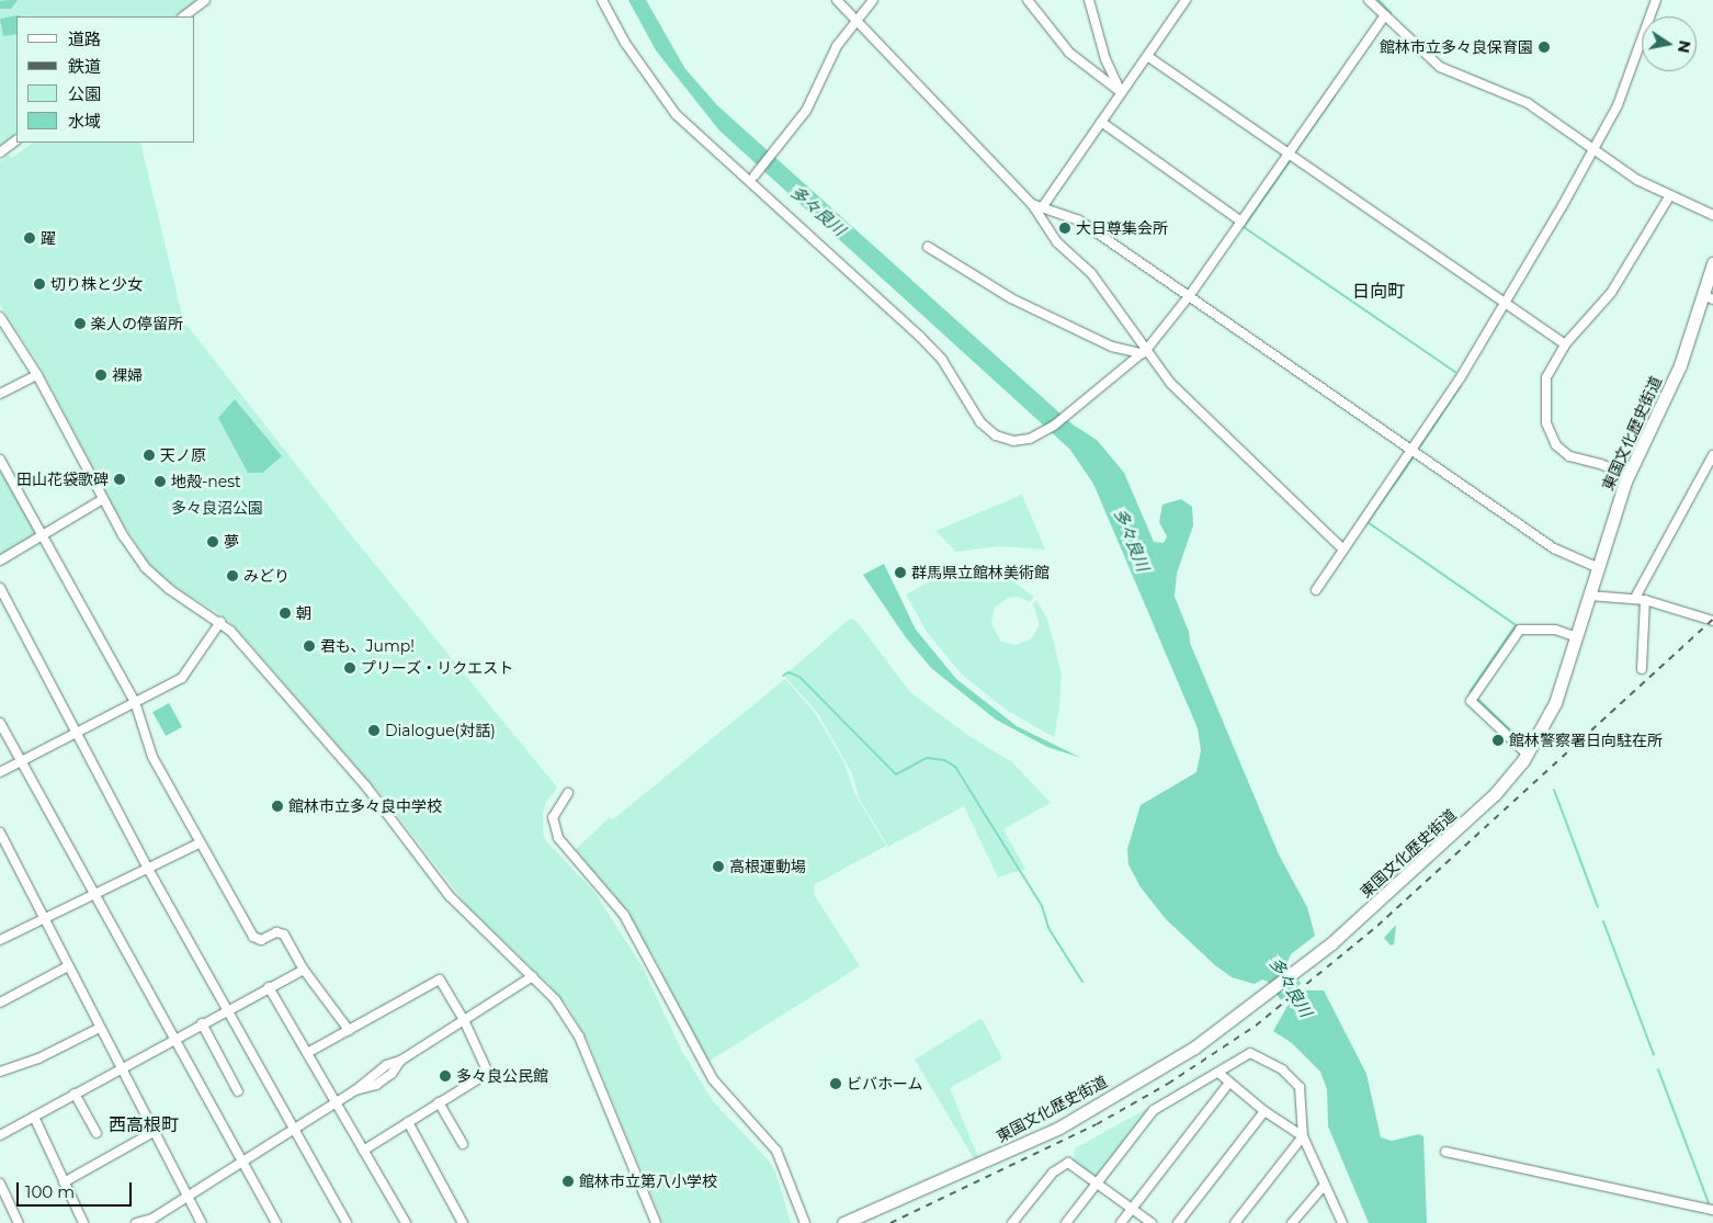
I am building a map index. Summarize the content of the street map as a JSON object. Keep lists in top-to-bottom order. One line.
{"streets":{"highway":["東国文化歴史街道"]},"districts":["日向町","西高根町"],"water":["多々良川"],"parks":["多々良沼公園"],"places":["館林市立多々良保育園","大日尊集会所","躍","切り株と少女","楽人の停留所","裸婦","天ノ原","田山花袋歌碑","地殻-nest","夢","群馬県立館林美術館","みどり","朝","君も、Jump!","プリーズ・リクエスト","Dialogue(対話)","館林警察署日向駐在所","館林市立多々良中学校","高根運動場","多々良公民館","ビバホーム","館林市立第八小学校"],"legend":["道路","鉄道","公園","水域"],"scale_bar":"100 m","north":"right"}
